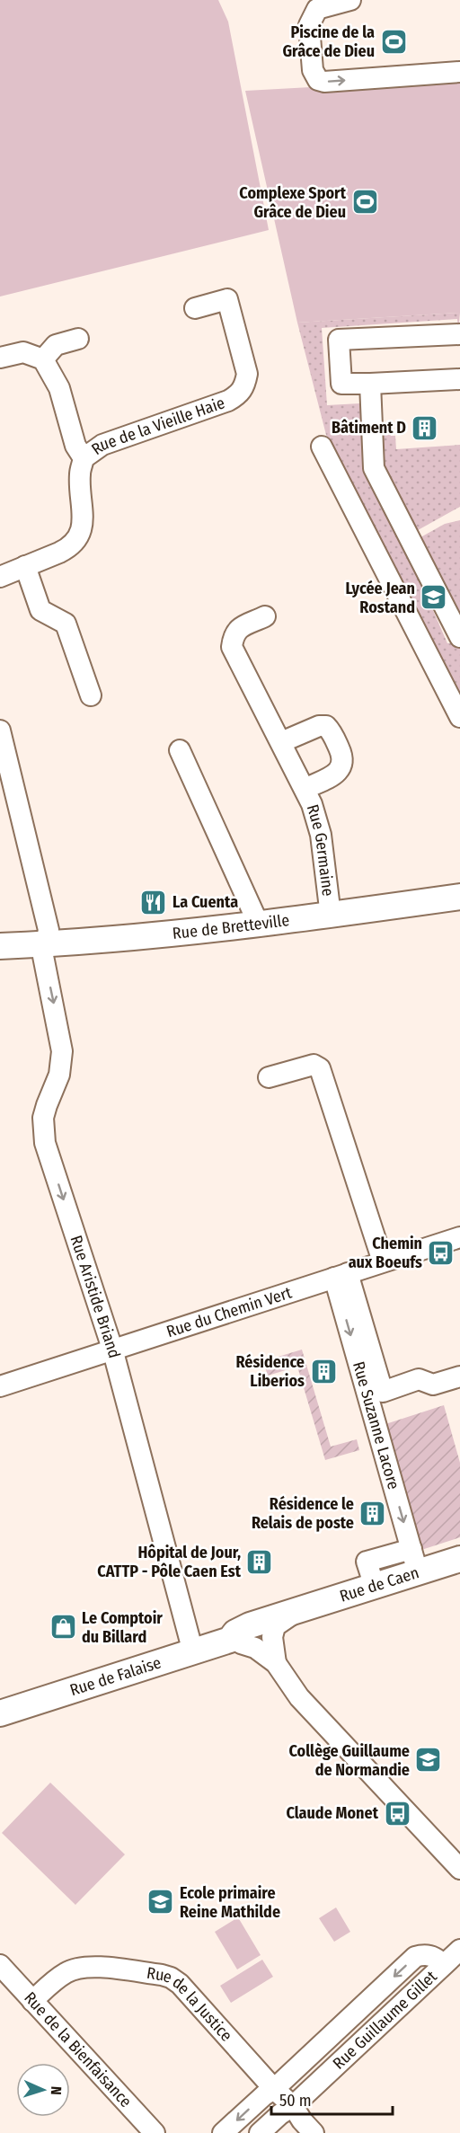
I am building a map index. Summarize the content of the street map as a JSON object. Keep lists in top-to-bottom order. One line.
{"streets":{"main road":["Rue de Bretteville","Rue de Caen","Rue de Falaise"],"street":["Rue de la Vieille Haie","Rue Germaine","Rue Aristide Briand","Rue du Chemin Vert","Rue Suzanne Lacore","Rue de la Justice","Rue Guillaume Gillet","Rue de la Bienfaisance"]},"crossings":[["Rue Germaine","Rue de Bretteville"],["Rue de Bretteville","Rue Aristide Briand"],["Rue Aristide Briand","Rue du Chemin Vert"],["Rue Aristide Briand","Rue de Falaise"],["Rue du Chemin Vert","Rue Suzanne Lacore"],["Rue Suzanne Lacore","Rue de Caen"],["Rue de Caen","Rue de Falaise"],["Rue de la Justice","Rue Guillaume Gillet"],["Rue de la Justice","Rue de la Bienfaisance"]],"one_way":["Rue Aristide Briand","Rue Suzanne Lacore"],"places":{"sports":["Piscine de la Grâce de Dieu","Complexe Sport Grâce de Dieu"],"building":["Bâtiment D","Résidence Liberios","Résidence le Relais de poste","Hôpital de Jour, CATTP - Pôle Caen Est"],"school or university":["Lycée Jean Rostand","Collège Guillaume de Normandie","Ecole primaire Reine Mathilde"],"restaurant":["La Cuenta"],"bus stop":["Chemin aux Boeufs","Claude Monet"],"shop":["Le Comptoir du Billard"]},"scale_bar":"50 m","north":"right"}
